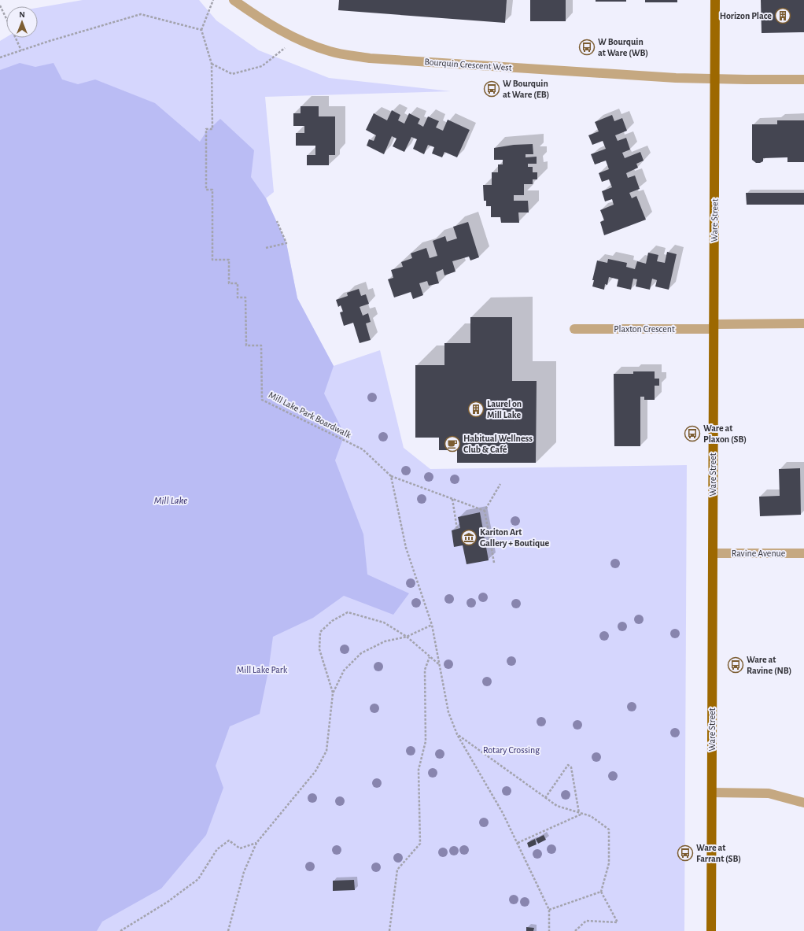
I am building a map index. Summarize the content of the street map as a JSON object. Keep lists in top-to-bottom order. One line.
{"streets":{"main road":["Ware Street"],"street":["Bourquin Crescent West","Plaxton Crescent","Ravine Avenue"],"path":["Mill Lake Park Boardwalk"]},"crossings":[["Bourquin Crescent West","Ware Street"],["Ware Street","Plaxton Crescent"],["Ware Street","Ravine Avenue"]],"water":["Mill Lake"],"parks":["Mill Lake Park","Rotary Crossing"],"places":{"building":["Horizon Place","Laurel on Mill Lake"],"bus stop":["W Bourquin at Ware (WB)","W Bourquin at Ware (EB)","Ware at Plaxon (SB)","Ware at Ravine (NB)","Ware at Farrant (SB)"],"cafe":["Habitual Wellness Club & Café"],"museum":["Kariton Art Gallery + Boutique"]},"north":"top"}
